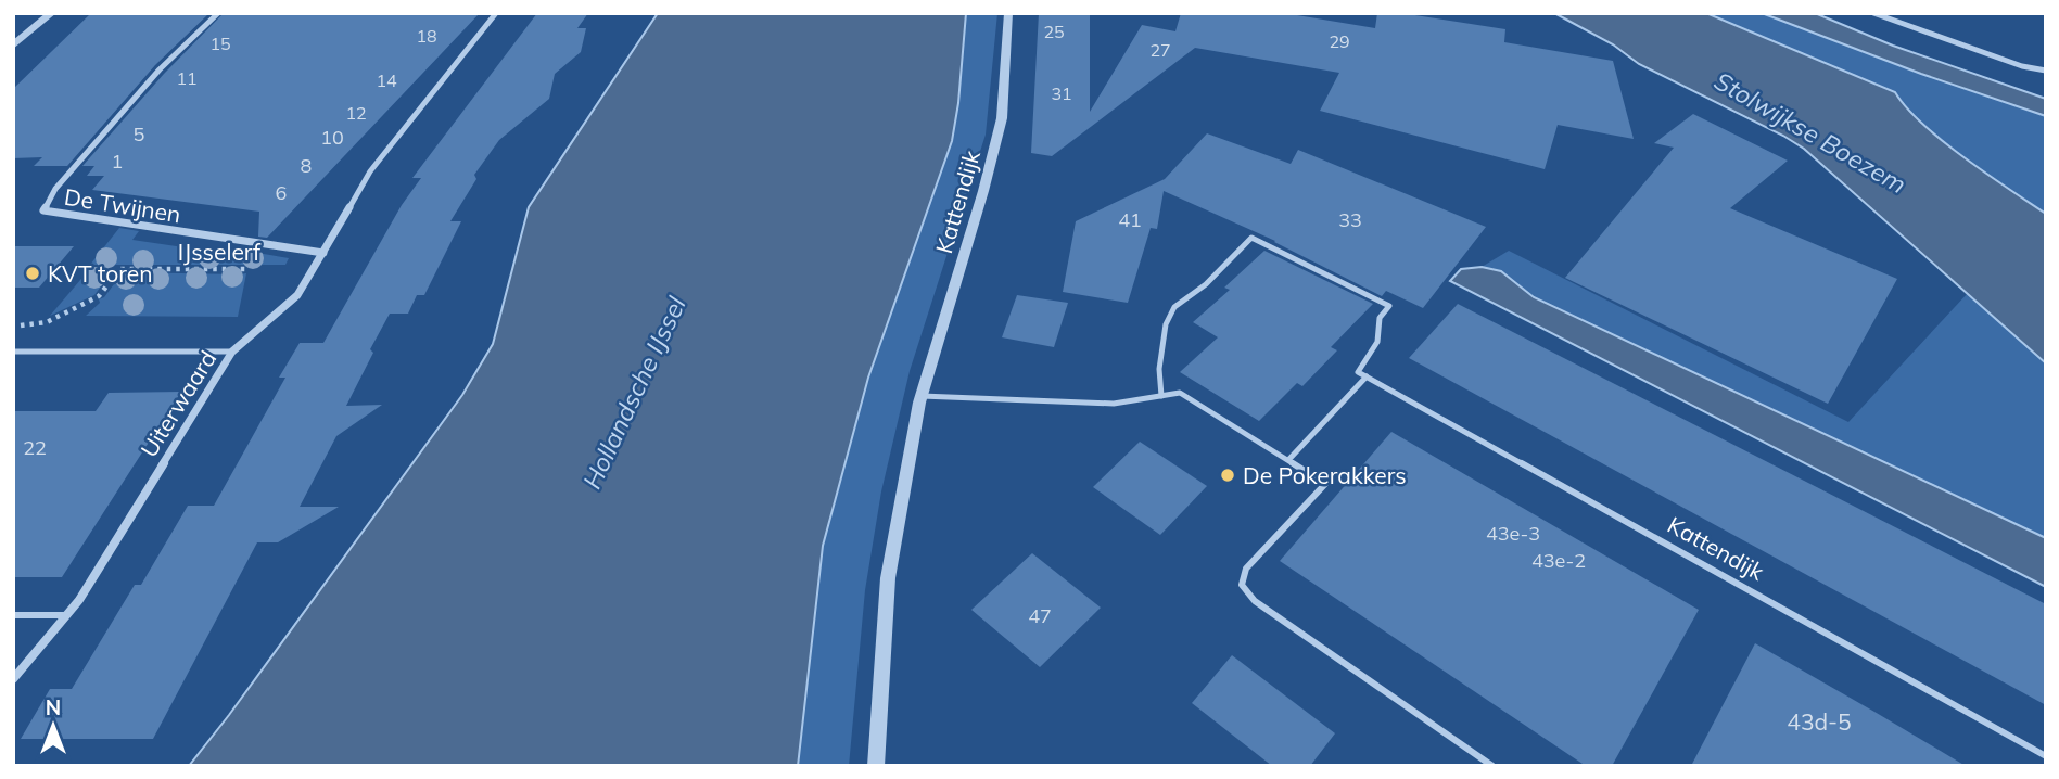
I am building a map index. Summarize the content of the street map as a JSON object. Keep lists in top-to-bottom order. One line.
{"streets":{"street":["Kattendijk","De Twijnen","Uiterwaard"],"path":["IJsselerf"]},"crossings":[["De Twijnen","Uiterwaard"]],"water":["Stolwijkse Boezem","Hollandsche IJssel"],"places":["KVT toren","De Pokerakkers"],"house_numbers":["25","18","29","15","27","11","14","31","12","5","10","1","8","6","41","33","22","43e-3","43e-2","47","43d-5"],"north":"top"}
